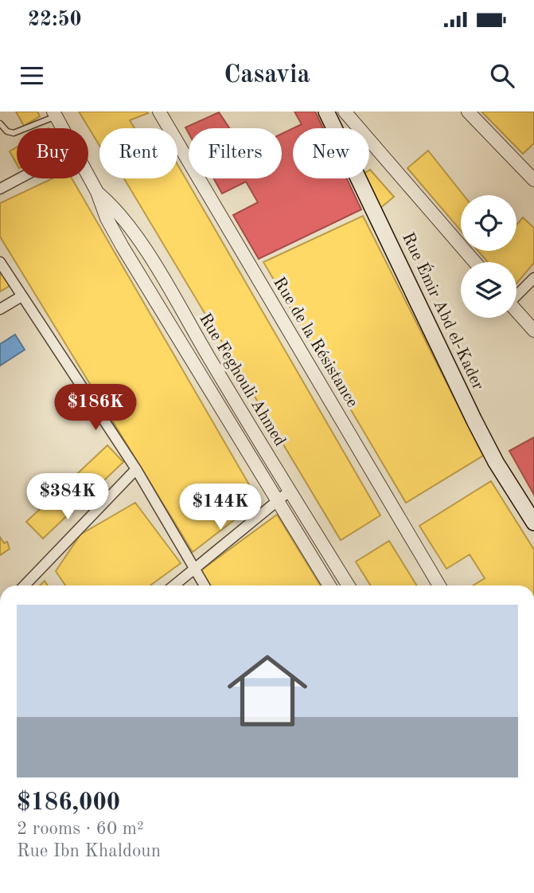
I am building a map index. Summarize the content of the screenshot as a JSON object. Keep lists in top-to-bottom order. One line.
{"streets":{"main road":["Rue Émir Abd el-Kader"],"street":["Rue de la Résistance","Rue Feghouli Ahmed"]},"page":{"status":"22:50","header":"Casavia","chip":["Buy","Rent","Filters","New"],"price":["$186K","$384K","$144K"],"list":[{"name":"$186,000","note":"2 rooms · 60 m² · Rue Ibn Khaldoun"}]}}
